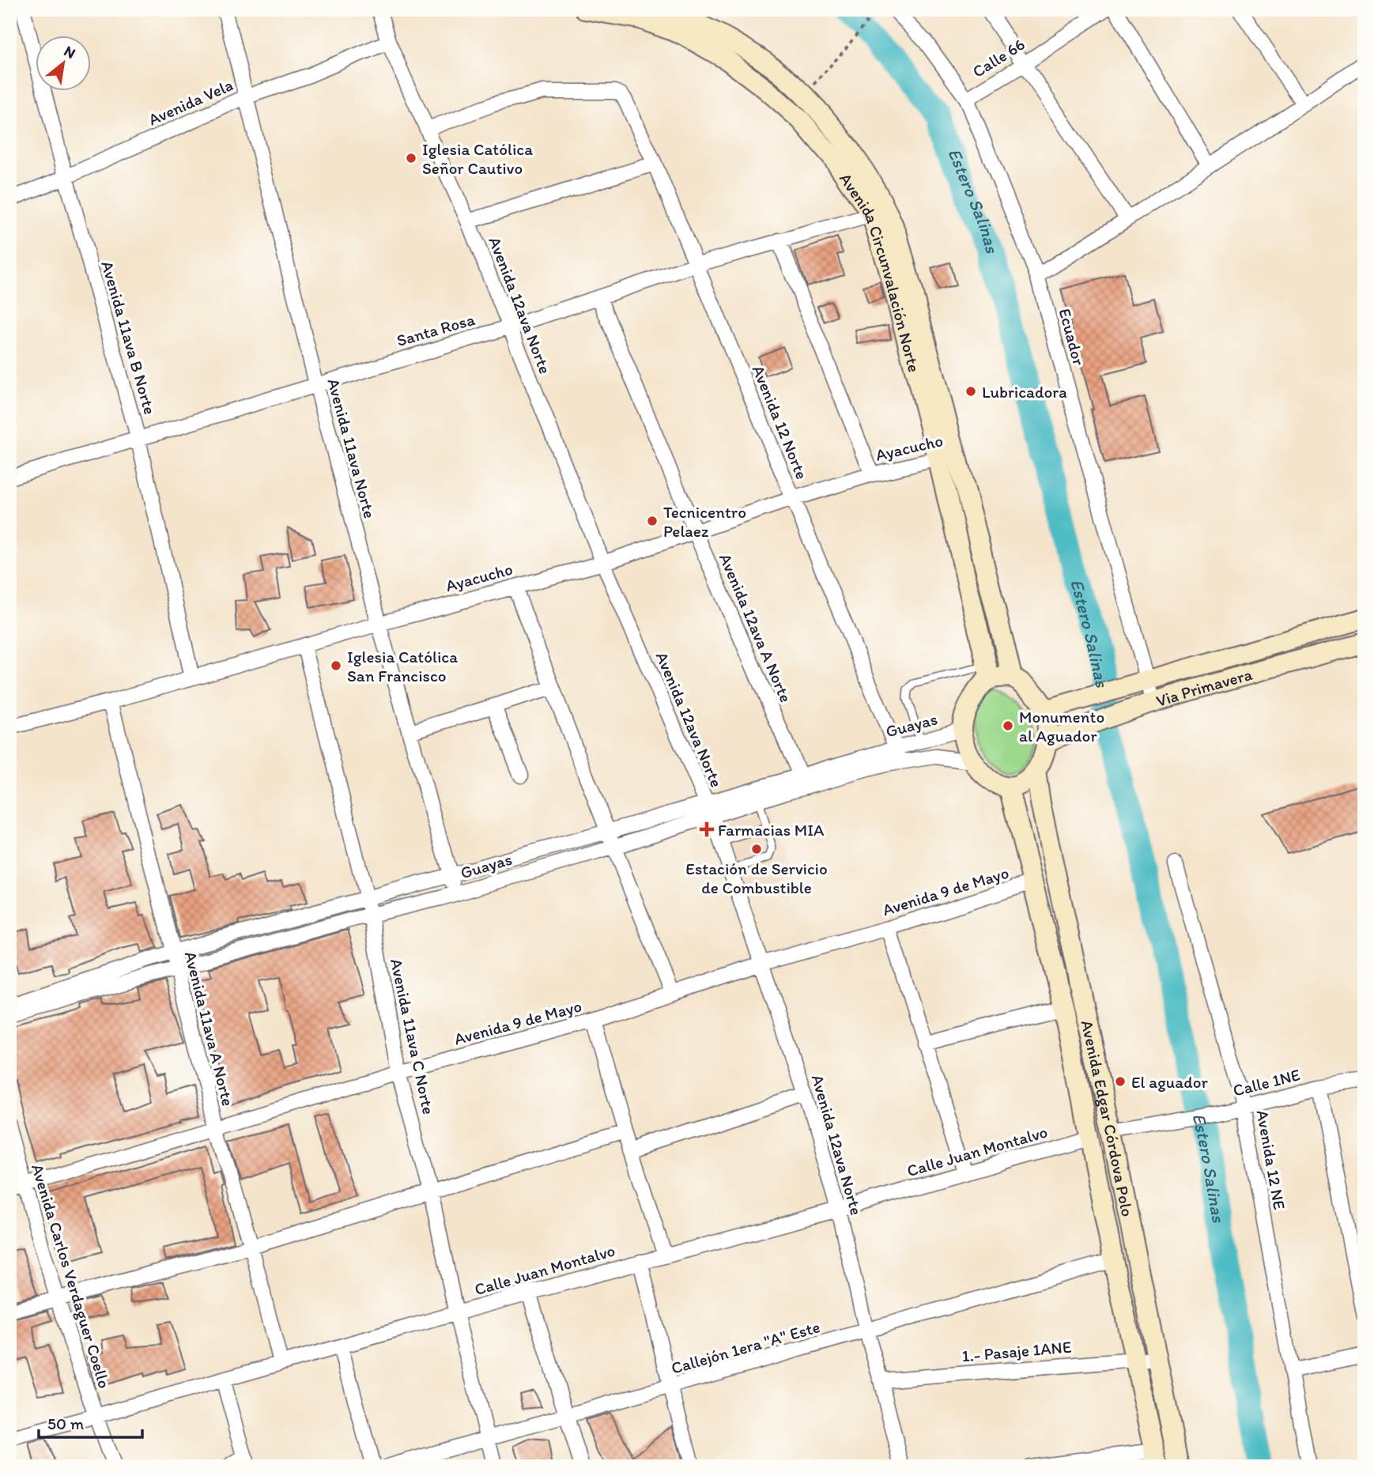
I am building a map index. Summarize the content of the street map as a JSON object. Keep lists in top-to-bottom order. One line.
{"streets":{"main road":["Avenida Circunvalación Norte","Via Primavera","Avenida Edgar Córdova Polo"],"street":["Calle 66","Avenida Vela","Avenida 12ava Norte","Santa Rosa","Ecuador","Avenida 11ava B Norte","Avenida 12 Norte","Ayacucho","Avenida 11ava Norte","Avenida 12ava A Norte","Guayas","Avenida 9 de Mayo","Avenida 11ava A Norte","Avenida 11ava C Norte","Calle 1NE","Calle Juan Montalvo","Avenida 12 NE","Avenida Carlos Verdaguer Coello","Callejón 1era \"A\" Este","1.- Pasaje 1ANE"]},"crossings":[["Calle 66","Ecuador"],["Avenida Vela","Avenida 12ava Norte"],["Avenida Vela","Avenida 11ava B Norte"],["Avenida Vela","Avenida 11ava Norte"],["Avenida Circunvalación Norte","Santa Rosa"],["Avenida Circunvalación Norte","Ayacucho"],["Avenida Circunvalación Norte","Via Primavera"],["Avenida Circunvalación Norte","Guayas"],["Avenida Circunvalación Norte","Avenida Edgar Córdova Polo"],["Avenida 12ava Norte","Santa Rosa"],["Avenida 12ava Norte","Avenida 12 Norte"],["Avenida 12ava Norte","Ayacucho"],["Avenida 12ava Norte","Guayas"],["Avenida 12ava Norte","Avenida 9 de Mayo"],["Avenida 12ava Norte","Calle Juan Montalvo"],["Avenida 12ava Norte","Callejón 1era \"A\" Este"],["Avenida 12ava Norte","1.- Pasaje 1ANE"],["Santa Rosa","Avenida 11ava B Norte"],["Santa Rosa","Avenida 12 Norte"],["Santa Rosa","Avenida 11ava Norte"],["Santa Rosa","Avenida 12ava A Norte"],["Ecuador","Via Primavera"],["Avenida 11ava B Norte","Ayacucho"],["Avenida 12 Norte","Ayacucho"],["Avenida 12 Norte","Guayas"],["Ayacucho","Avenida 11ava Norte"],["Ayacucho","Avenida 12ava A Norte"],["Ayacucho","Avenida 11ava A Norte"],["Ayacucho","Avenida 11ava C Norte"],["Avenida 11ava Norte","Guayas"],["Avenida 12ava A Norte","Guayas"],["Via Primavera","Guayas"],["Via Primavera","Avenida Edgar Córdova Polo"],["Guayas","Avenida 11ava A Norte"],["Guayas","Avenida 11ava C Norte"],["Guayas","Avenida Edgar Córdova Polo"],["Avenida 9 de Mayo","Avenida 11ava A Norte"],["Avenida 9 de Mayo","Avenida 11ava C Norte"],["Avenida 9 de Mayo","Avenida Edgar Córdova Polo"],["Avenida 9 de Mayo","Avenida Carlos Verdaguer Coello"],["Avenida 11ava A Norte","Calle Juan Montalvo"],["Avenida 11ava C Norte","Calle Juan Montalvo"],["Avenida 11ava C Norte","Callejón 1era \"A\" Este"],["Calle 1NE","Avenida Edgar Córdova Polo"],["Calle 1NE","Avenida 12 NE"],["Avenida Edgar Córdova Polo","Calle Juan Montalvo"],["Avenida Edgar Córdova Polo","Callejón 1era \"A\" Este"],["Avenida Edgar Córdova Polo","1.- Pasaje 1ANE"],["Calle Juan Montalvo","Avenida Carlos Verdaguer Coello"]],"water":["Estero Salinas"],"places":{"other":["Iglesia Católica Señor Cautivo","Lubricadora","Tecnicentro Pelaez","Iglesia Católica San Francisco","Monumento al Aguador","Estación de Servicio de Combustible","El aguador"],"health":["Farmacias MIA"]},"scale_bar":"50 m","north":"top right"}
